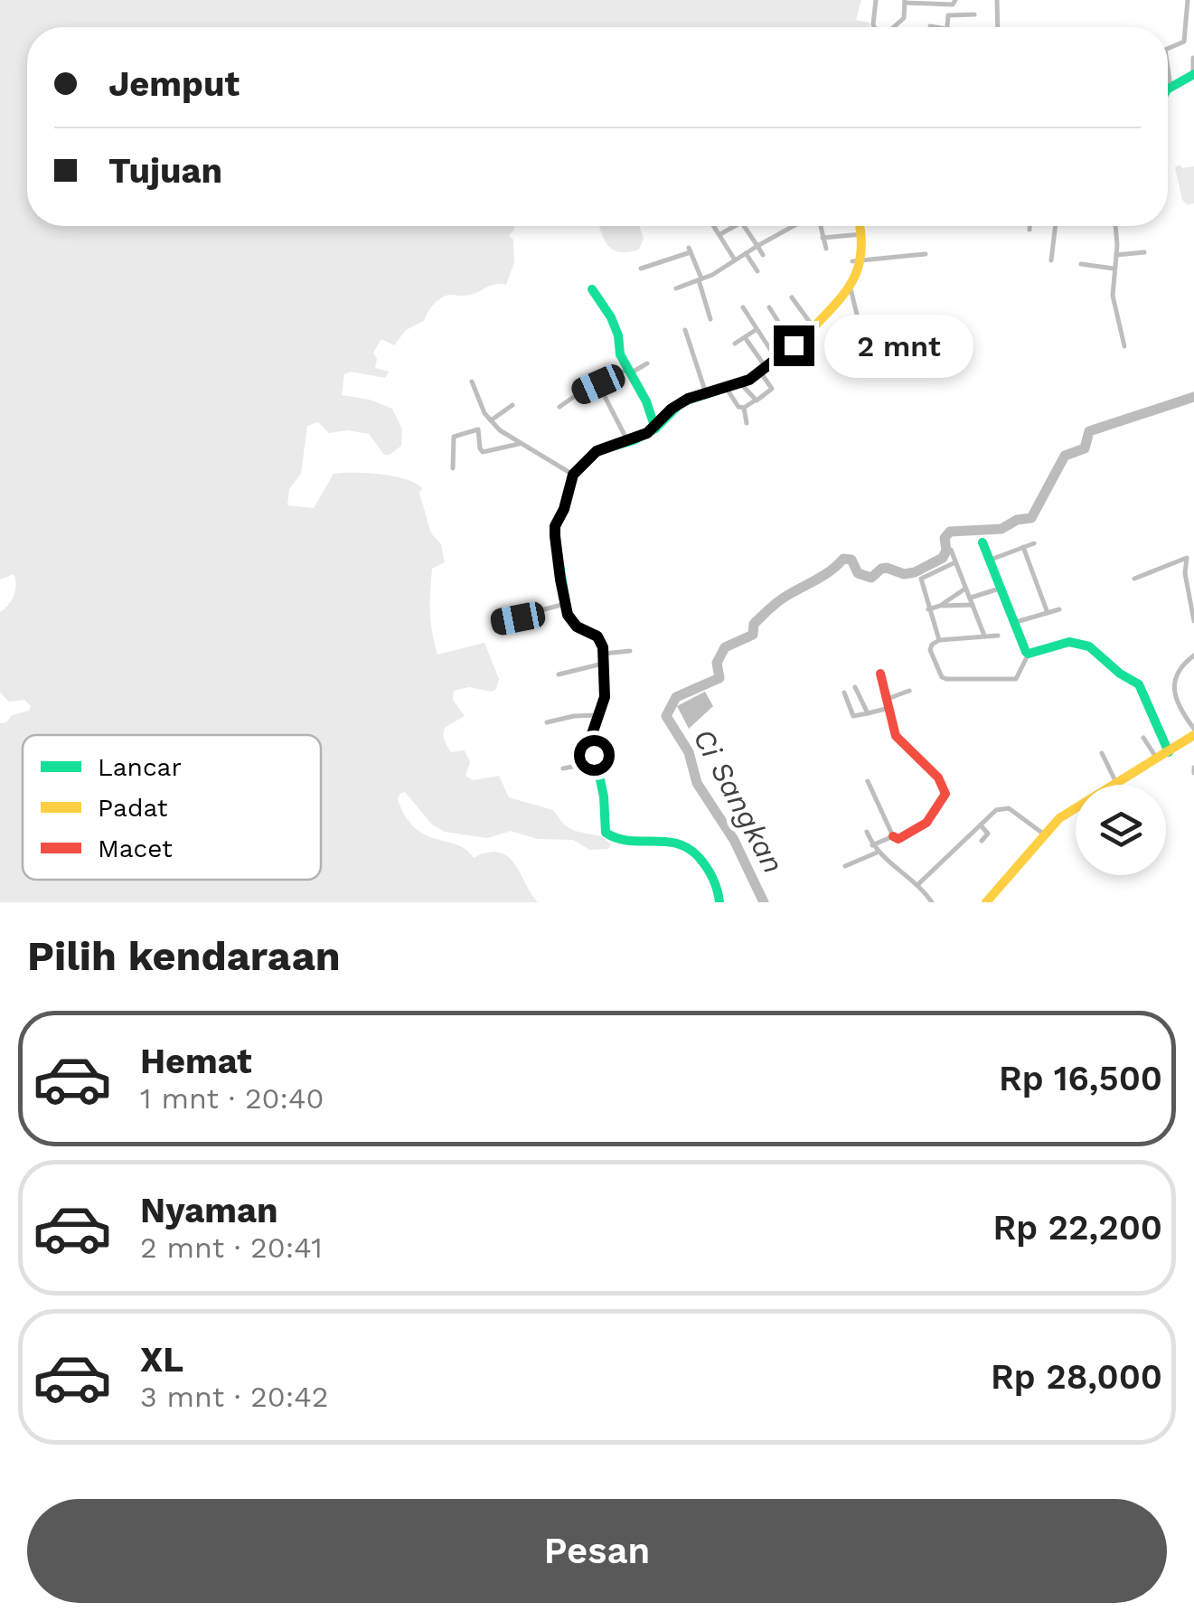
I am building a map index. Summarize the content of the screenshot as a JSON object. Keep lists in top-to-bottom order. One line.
{"water":["Ci Sangkan"],"legend":["Lancar","Padat","Macet"],"page":{"banner":["Jemput","Tujuan"],"bubble":"2 mnt","heading":"Pilih kendaraan","list":[{"name":"Hemat","note":"1 mnt · 20:40","value":"Rp 16,500"},{"name":"Nyaman","note":"2 mnt · 20:41","value":"Rp 22,200"},{"name":"XL","note":"3 mnt · 20:42","value":"Rp 28,000"}],"buttons":"Pesan"}}
